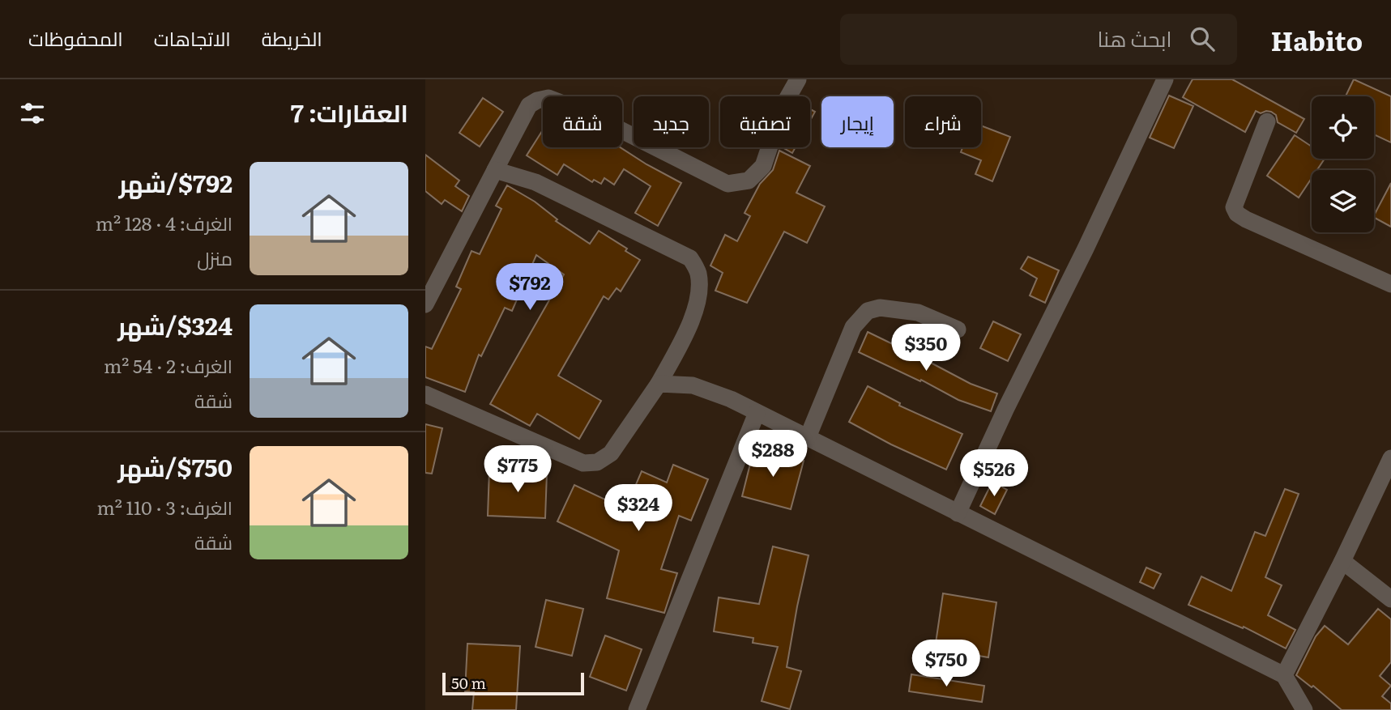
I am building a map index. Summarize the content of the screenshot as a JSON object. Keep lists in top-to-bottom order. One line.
{"scale_bar":"50 m","page":{"header":"Habito","search":"ابحث هنا","nav":["الخريطة","الاتجاهات","المحفوظات"],"heading":"العقارات: 7","chip":["شراء","إيجار","تصفية","جديد","شقة"],"list":[{"name":"$792/شهر","note":"الغرف: 4 · 128 m² · منزل"},{"name":"$324/شهر","note":"الغرف: 2 · 54 m² · شقة"},{"name":"$750/شهر","note":"الغرف: 3 · 110 m² · شقة"}],"price":["$792","$350","$288","$775","$526","$324","$750"],"scale":"50 m"}}
